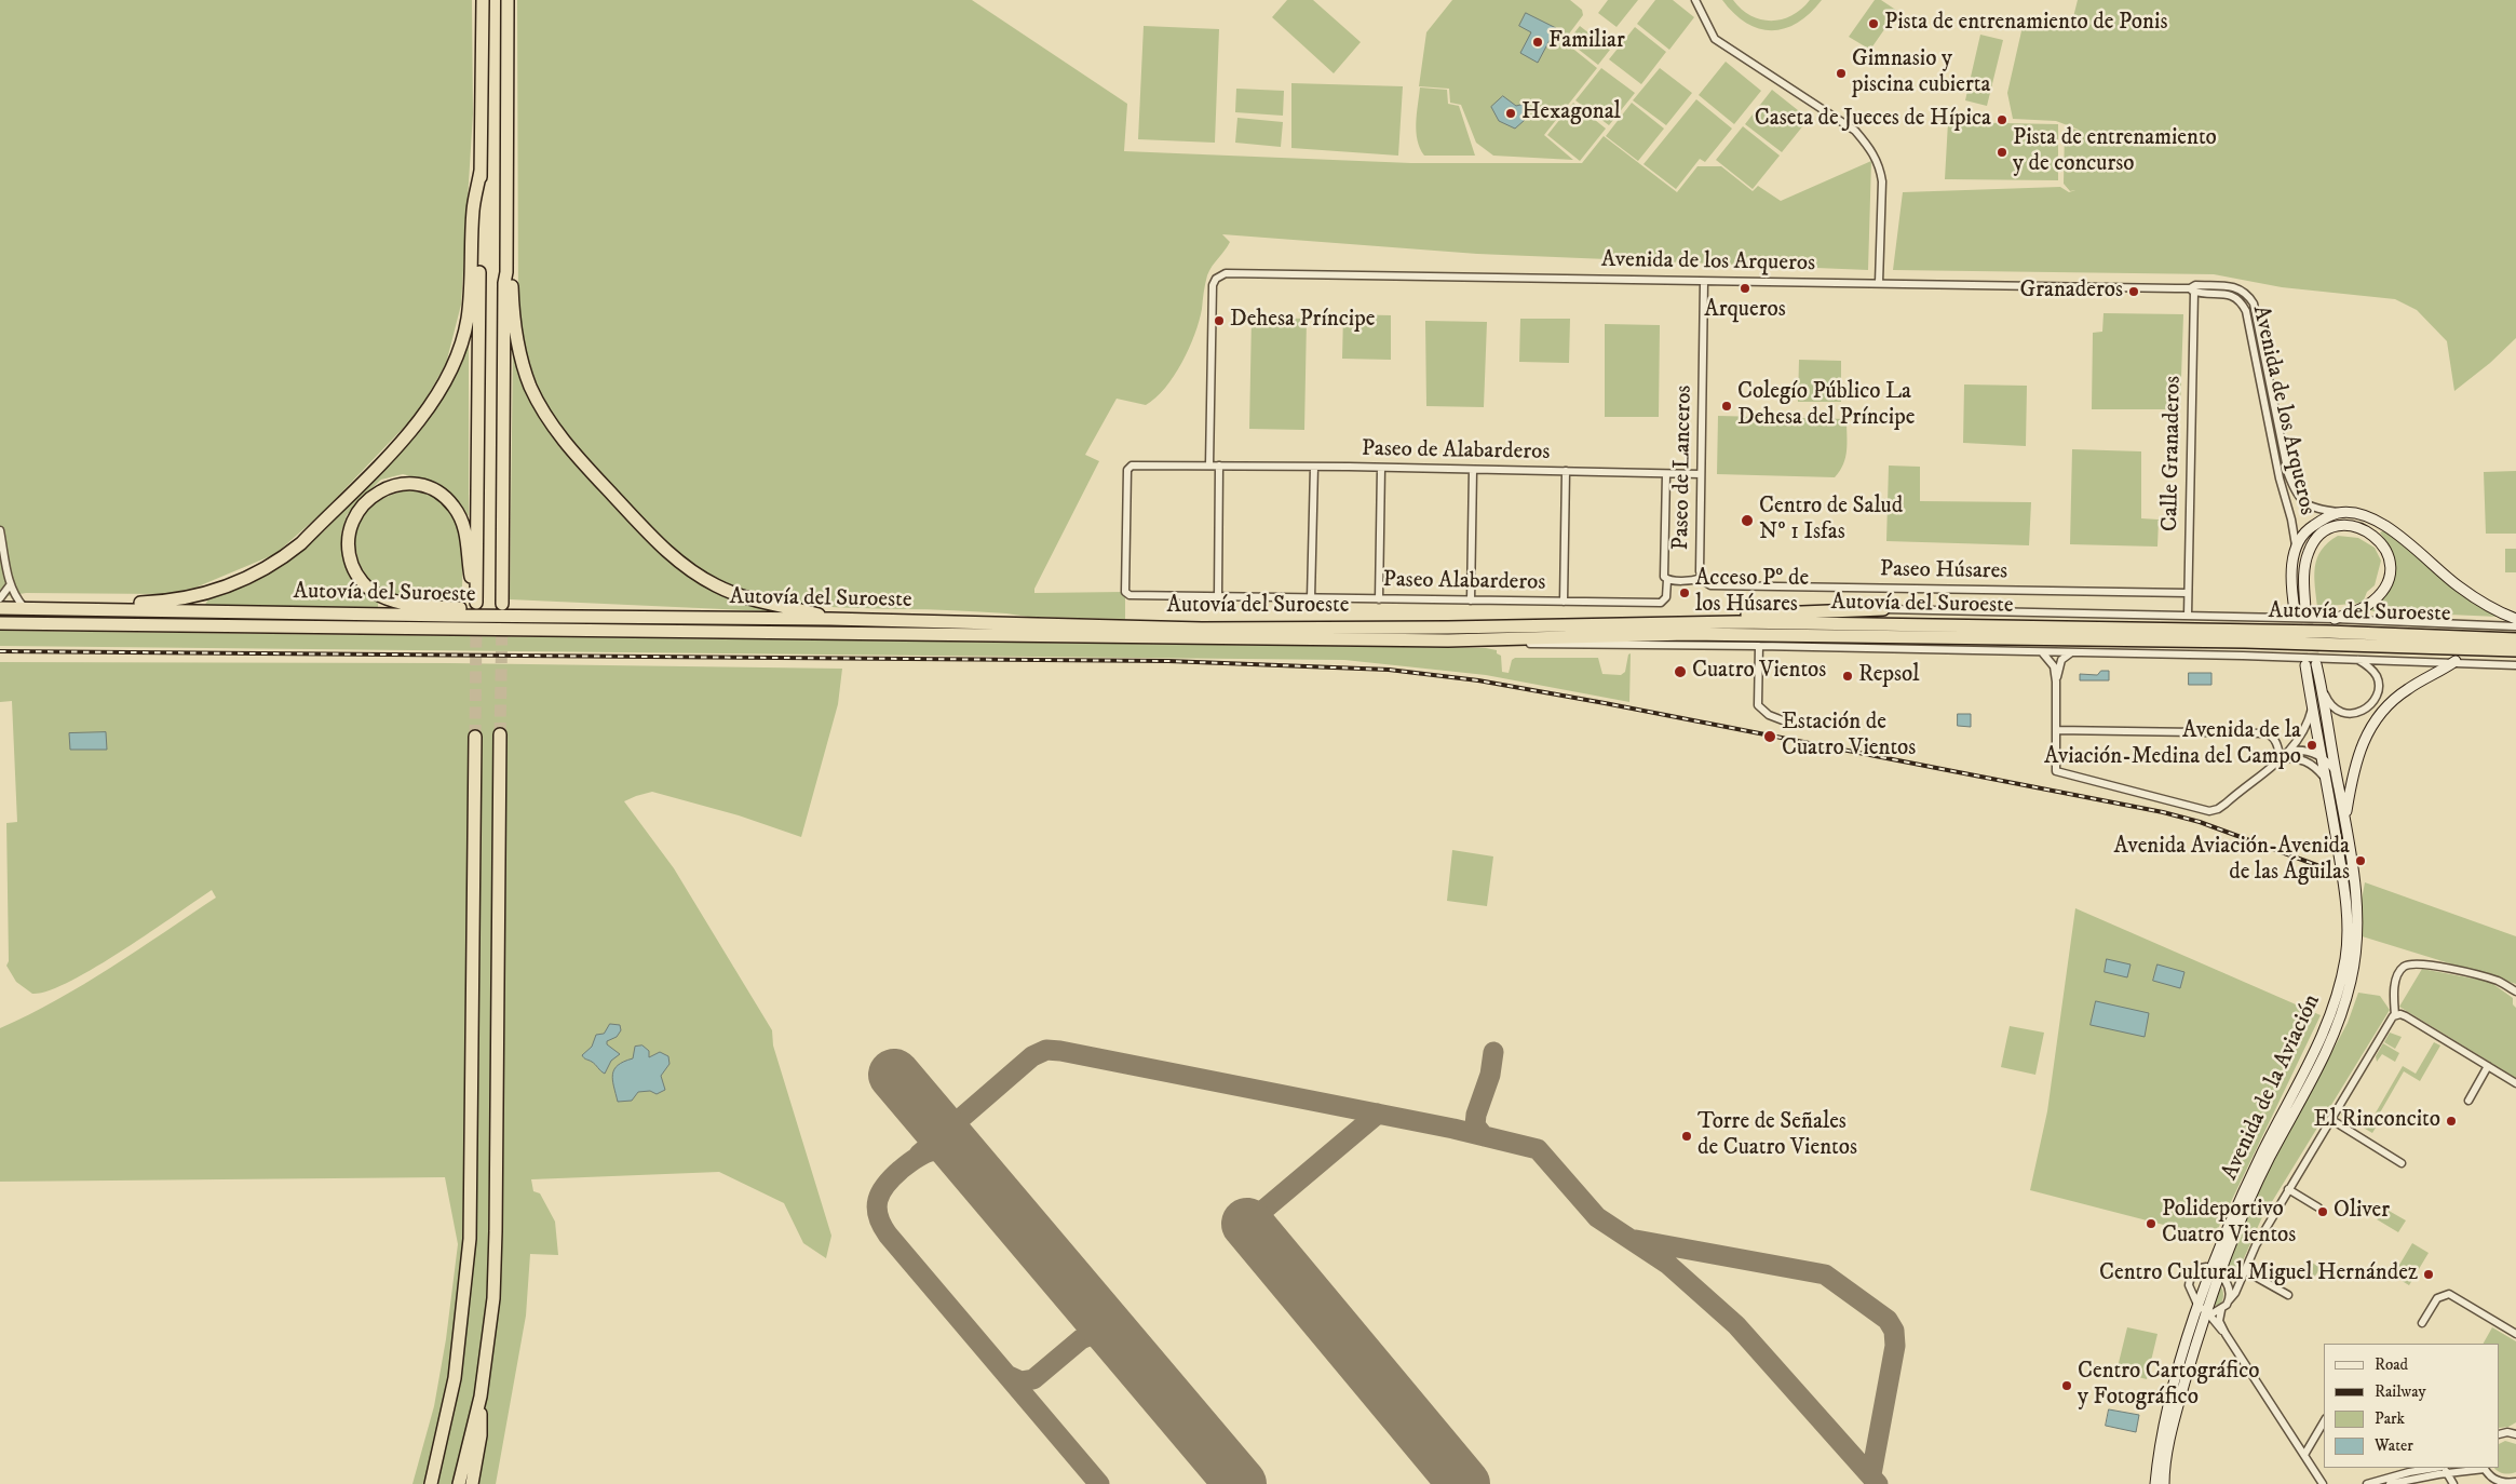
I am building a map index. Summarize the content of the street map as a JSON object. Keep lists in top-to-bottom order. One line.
{"streets":{"highway":["Autovía del Suroeste"],"main road":["Avenida de la Aviación"],"street":["Avenida de los Arqueros","Paseo de Alabarderos","Calle Granaderos","Paseo de Lanceros","Paseo Húsares","Paseo Alabarderos"]},"crossings":[["Avenida de los Arqueros","Paseo de Alabarderos"],["Avenida de los Arqueros","Calle Granaderos"],["Avenida de los Arqueros","Paseo de Lanceros"],["Avenida de los Arqueros","Paseo Alabarderos"],["Paseo de Alabarderos","Paseo de Lanceros"],["Paseo de Alabarderos","Paseo Alabarderos"],["Calle Granaderos","Paseo Húsares"],["Paseo de Lanceros","Paseo Húsares"],["Paseo de Lanceros","Paseo Alabarderos"]],"places":["Pista de entrenamiento de Ponis","Familiar","Gimnasio y piscina cubierta","Hexagonal","Caseta de Jueces de Hípica","Pista de entrenamiento y de concurso","Arqueros","Granaderos","Dehesa Príncipe","Colegío Público La Dehesa del Príncipe","Centro de Salud Nº 1 Isfas","Acceso Pº de los Húsares","Cuatro Vientos","Repsol","Estación de Cuatro Vientos","Avenida de la Aviación-Medina del Campo","Avenida Aviación-Avenida de las Águilas","El Rinconcito","Torre de Señales de Cuatro Vientos","Oliver","Polideportivo Cuatro Vientos","Centro Cultural Miguel Hernández","Centro Cartográfico y Fotográfico"],"legend":["Road","Railway","Park","Water"]}
